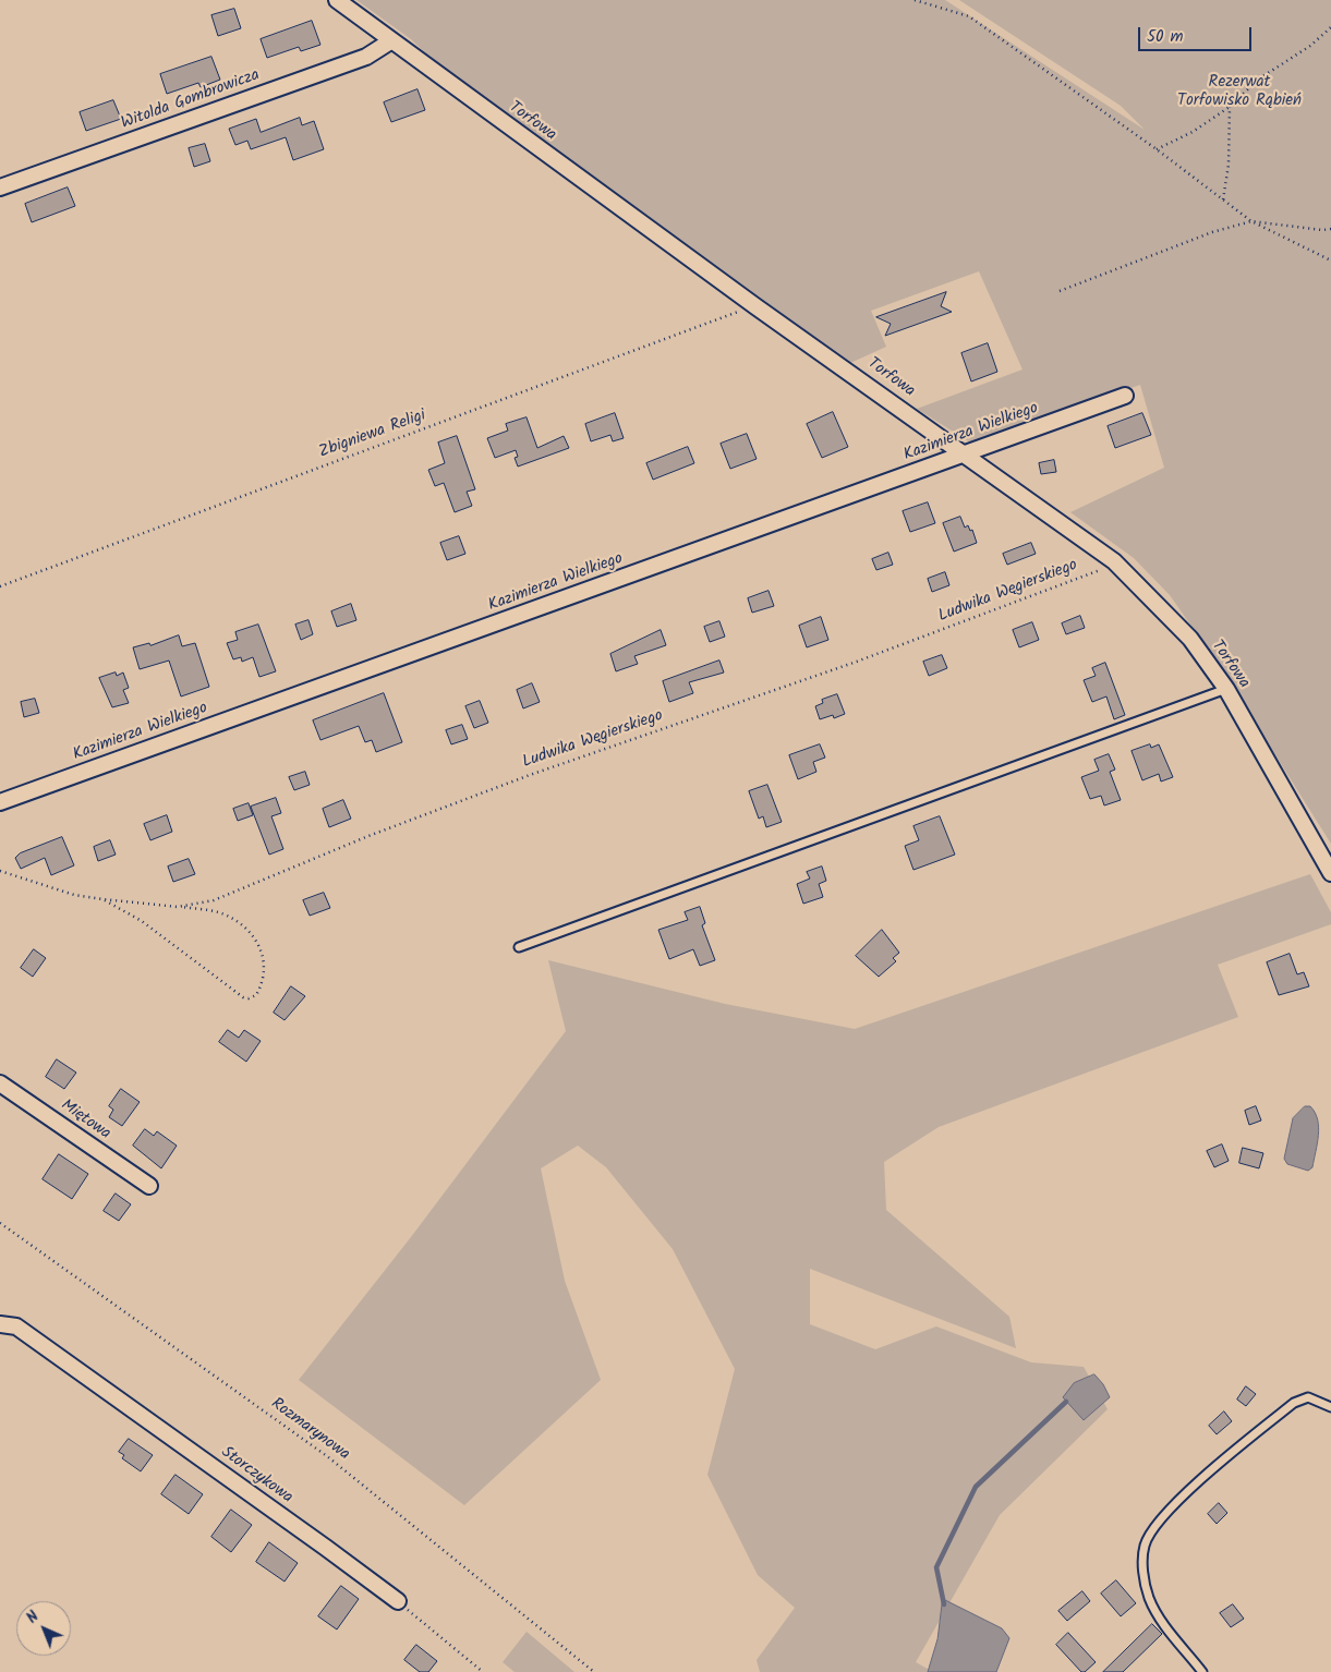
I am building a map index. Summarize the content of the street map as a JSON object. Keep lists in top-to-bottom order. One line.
{"streets":{"street":["Witolda Gombrowicza","Torfowa","Kazimierza Wielkiego","Miętowa","Storczykowa"],"path":["Zbigniewa Religi","Ludwika Węgierskiego","Rozmarynowa"]},"crossings":[["Witolda Gombrowicza","Torfowa"],["Torfowa","Kazimierza Wielkiego"],["Torfowa","Zbigniewa Religi"],["Torfowa","Ludwika Węgierskiego"]],"parks":["Rezerwat Torfowisko Rąbień"],"scale_bar":"50 m","north":"top left"}
